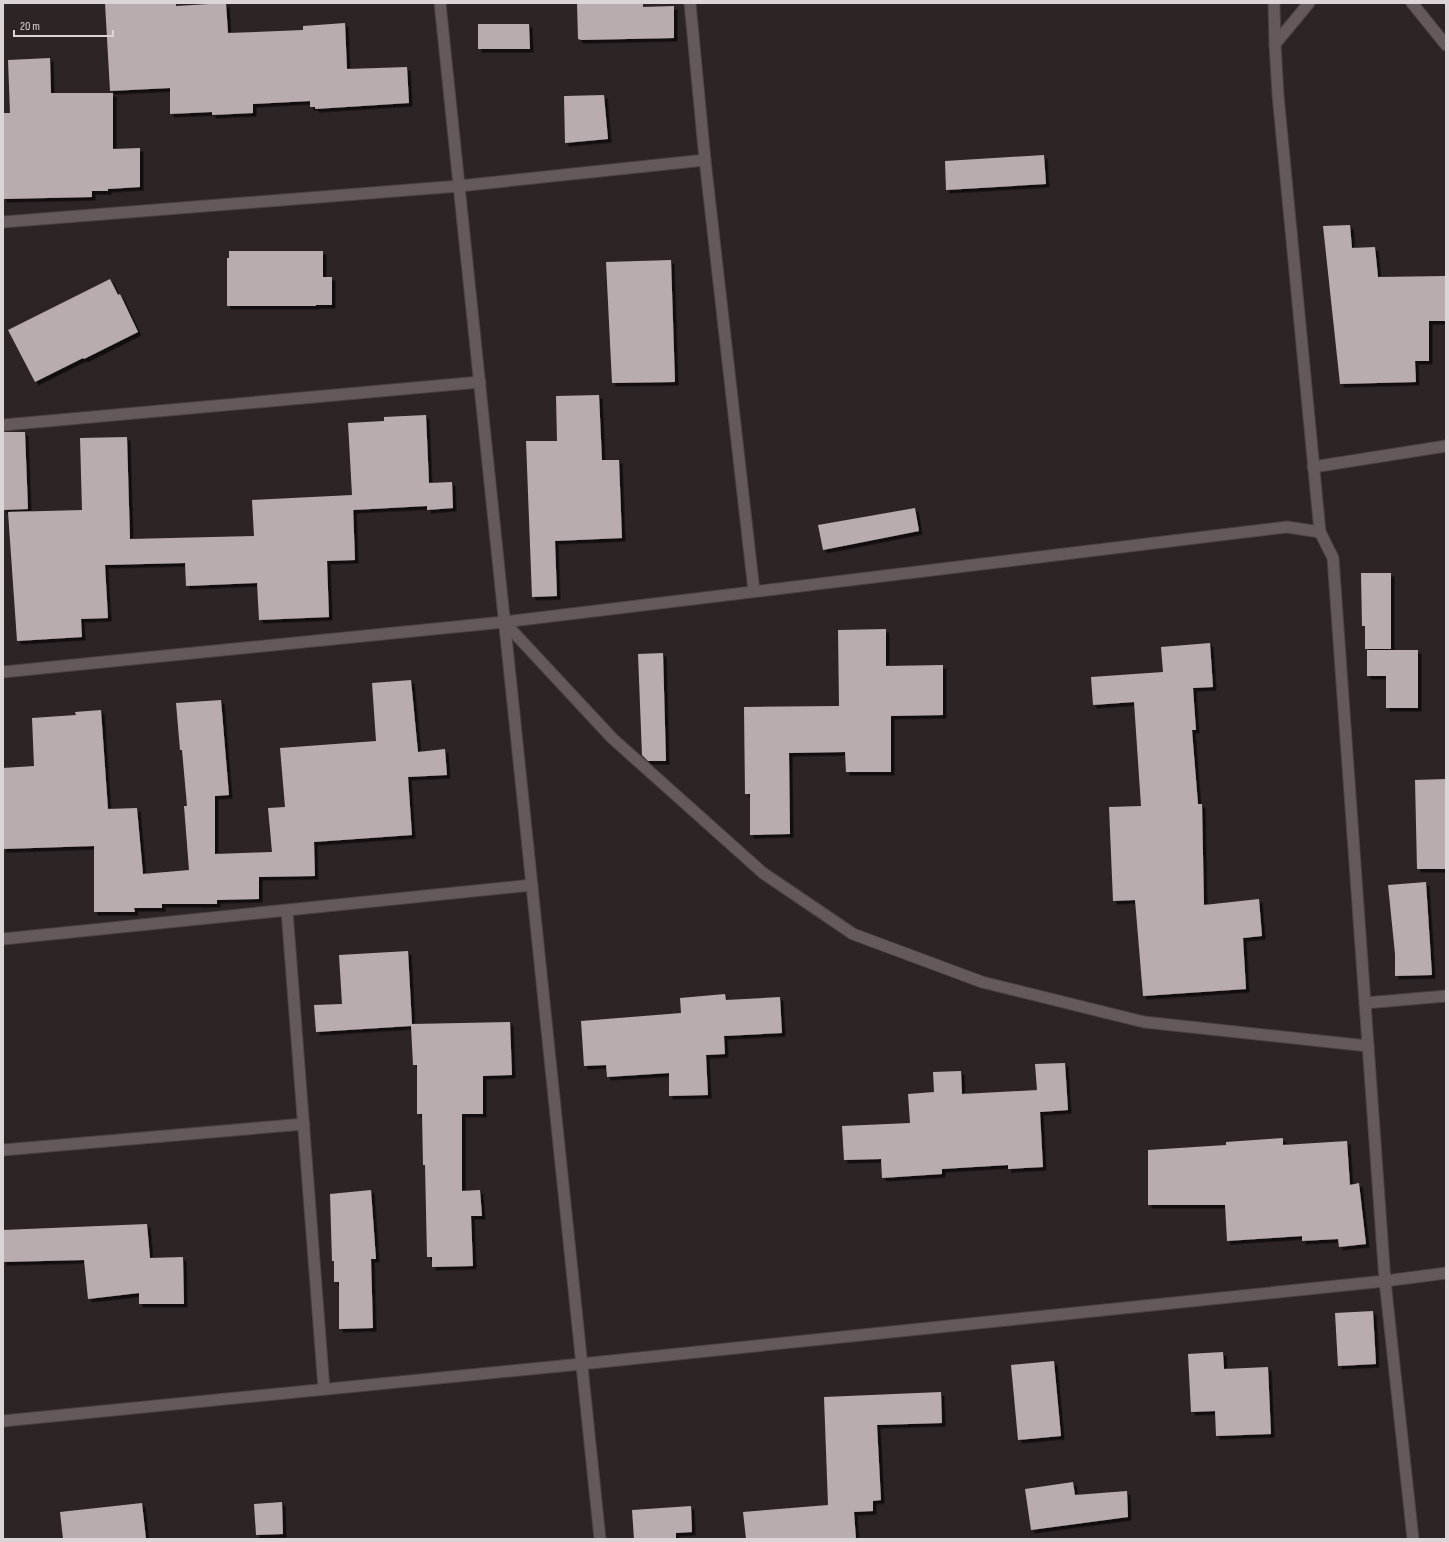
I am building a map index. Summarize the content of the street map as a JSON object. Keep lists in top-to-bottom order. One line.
{"scale_bar":"20 m"}
